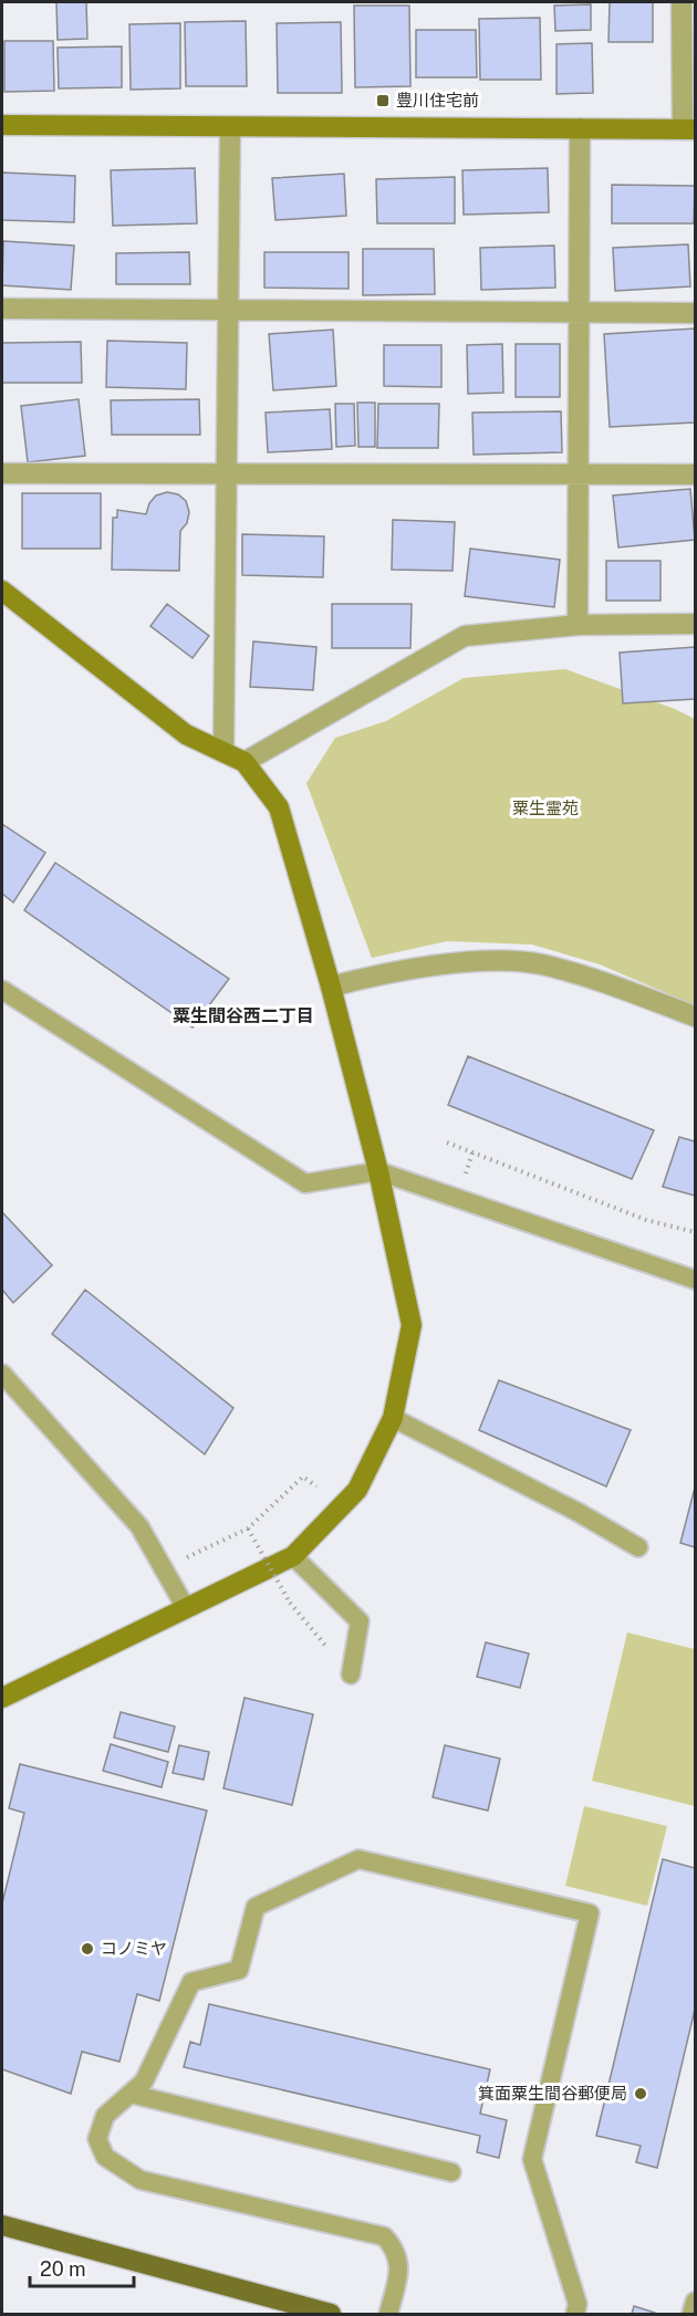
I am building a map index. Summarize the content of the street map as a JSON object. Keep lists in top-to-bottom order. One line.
{"districts":["粟生間谷西二丁目"],"parks":["粟生霊苑"],"places":{"transit":["豊川住宅前"],"other":["コノミヤ","箕面粟生間谷郵便局"]},"scale_bar":"20 m"}
